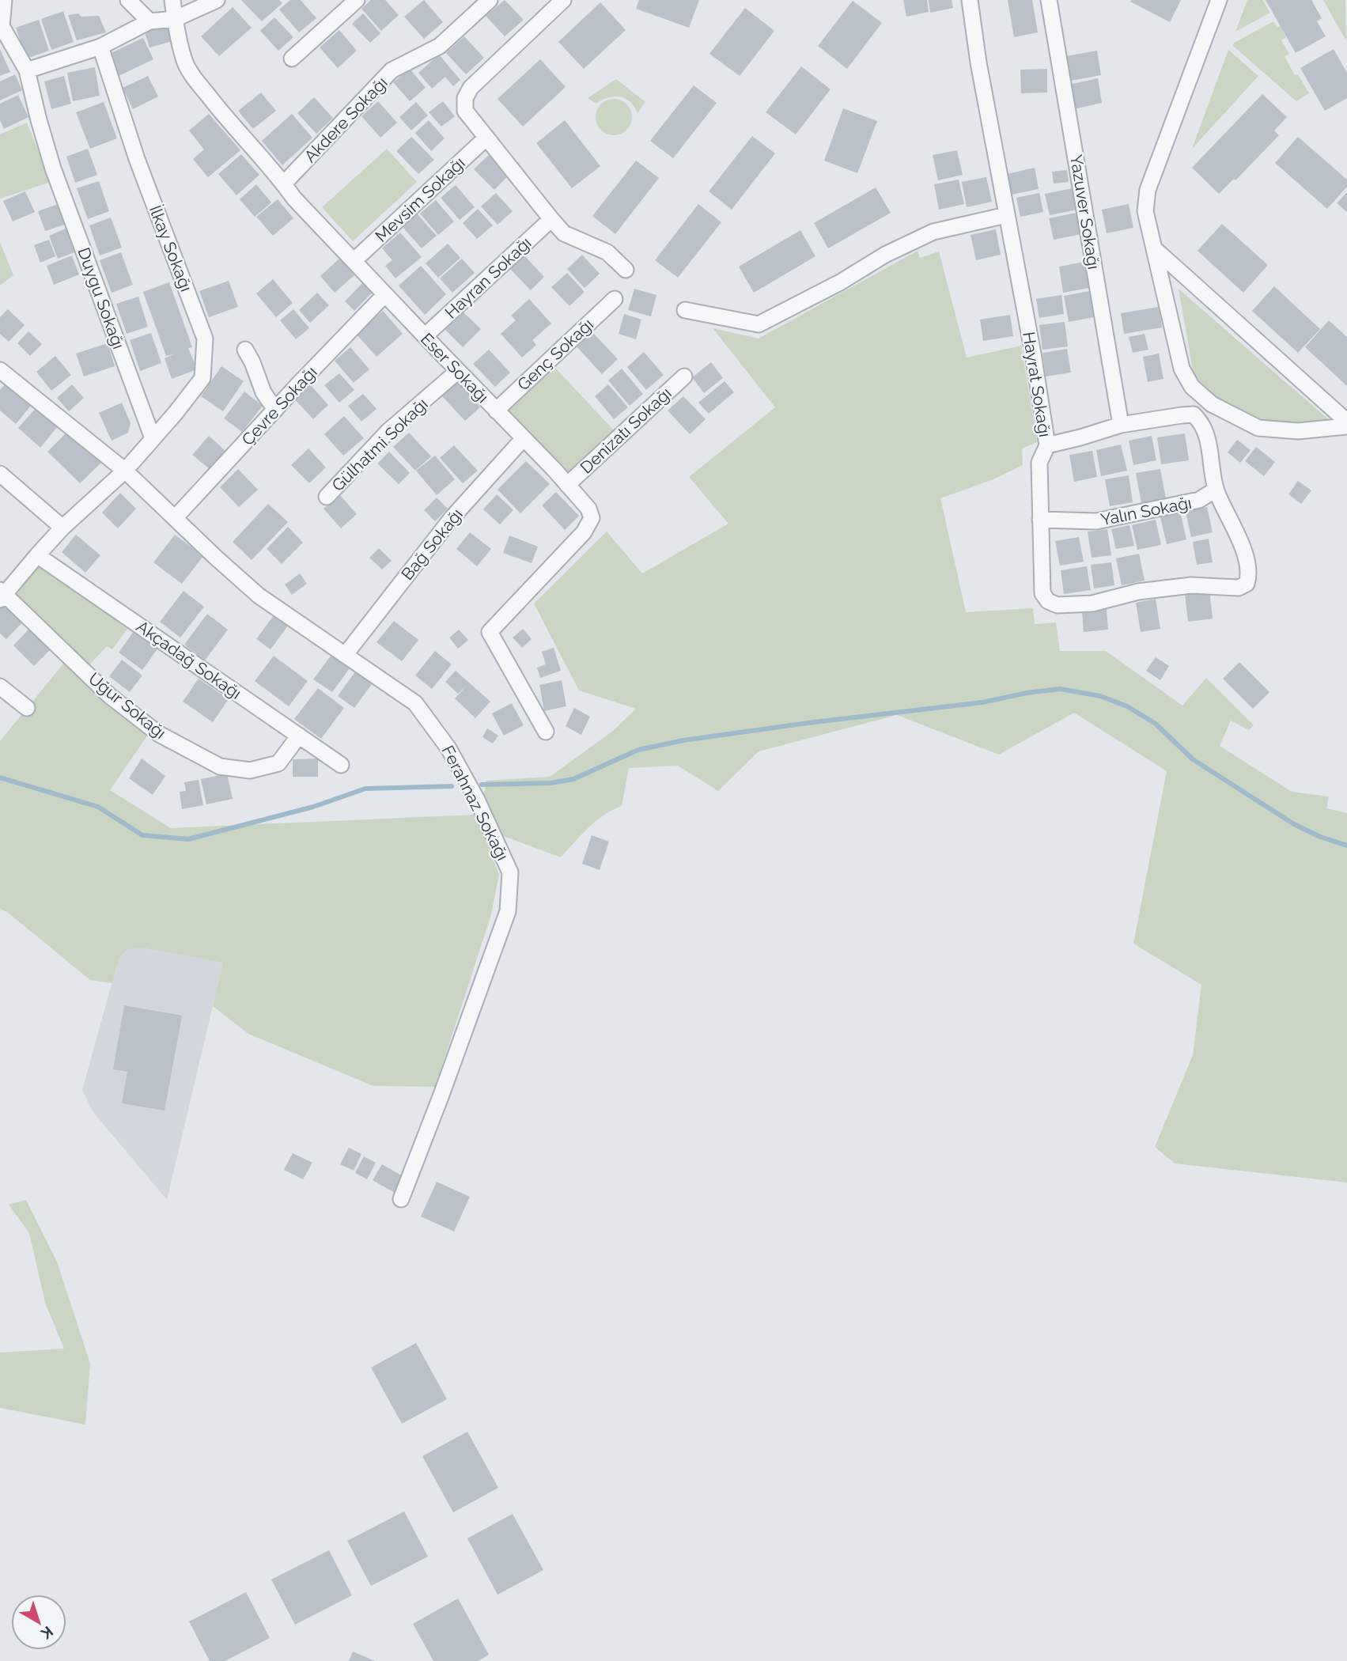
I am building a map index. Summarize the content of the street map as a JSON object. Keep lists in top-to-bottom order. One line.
{"streets":{"street":["Akdere Sokağı","Mevsim Sokağı","Yazuver Sokağı","İlkay Sokağı","Hayran Sokağı","Duygu Sokağı","Genç Sokağı","Eser Sokağı","Hayrat Sokağı","Çevre Sokağı","Denizatı Sokağı","Gülhatmi Sokağı","Yalın Sokağı","Bağ Sokağı","Akçadağ Sokağı","Uğur Sokağı","Ferahnaz Sokağı"]},"crossings":[["Akdere Sokağı","Eser Sokağı"],["Mevsim Sokağı","Eser Sokağı"],["İlkay Sokağı","Duygu Sokağı"],["Hayran Sokağı","Eser Sokağı"],["Genç Sokağı","Eser Sokağı"],["Eser Sokağı","Çevre Sokağı"],["Eser Sokağı","Denizatı Sokağı"],["Eser Sokağı","Gülhatmi Sokağı"],["Eser Sokağı","Bağ Sokağı"],["Hayrat Sokağı","Yalın Sokağı"],["Çevre Sokağı","Ferahnaz Sokağı"],["Bağ Sokağı","Ferahnaz Sokağı"],["Akçadağ Sokağı","Uğur Sokağı"]],"north":"bottom right"}
